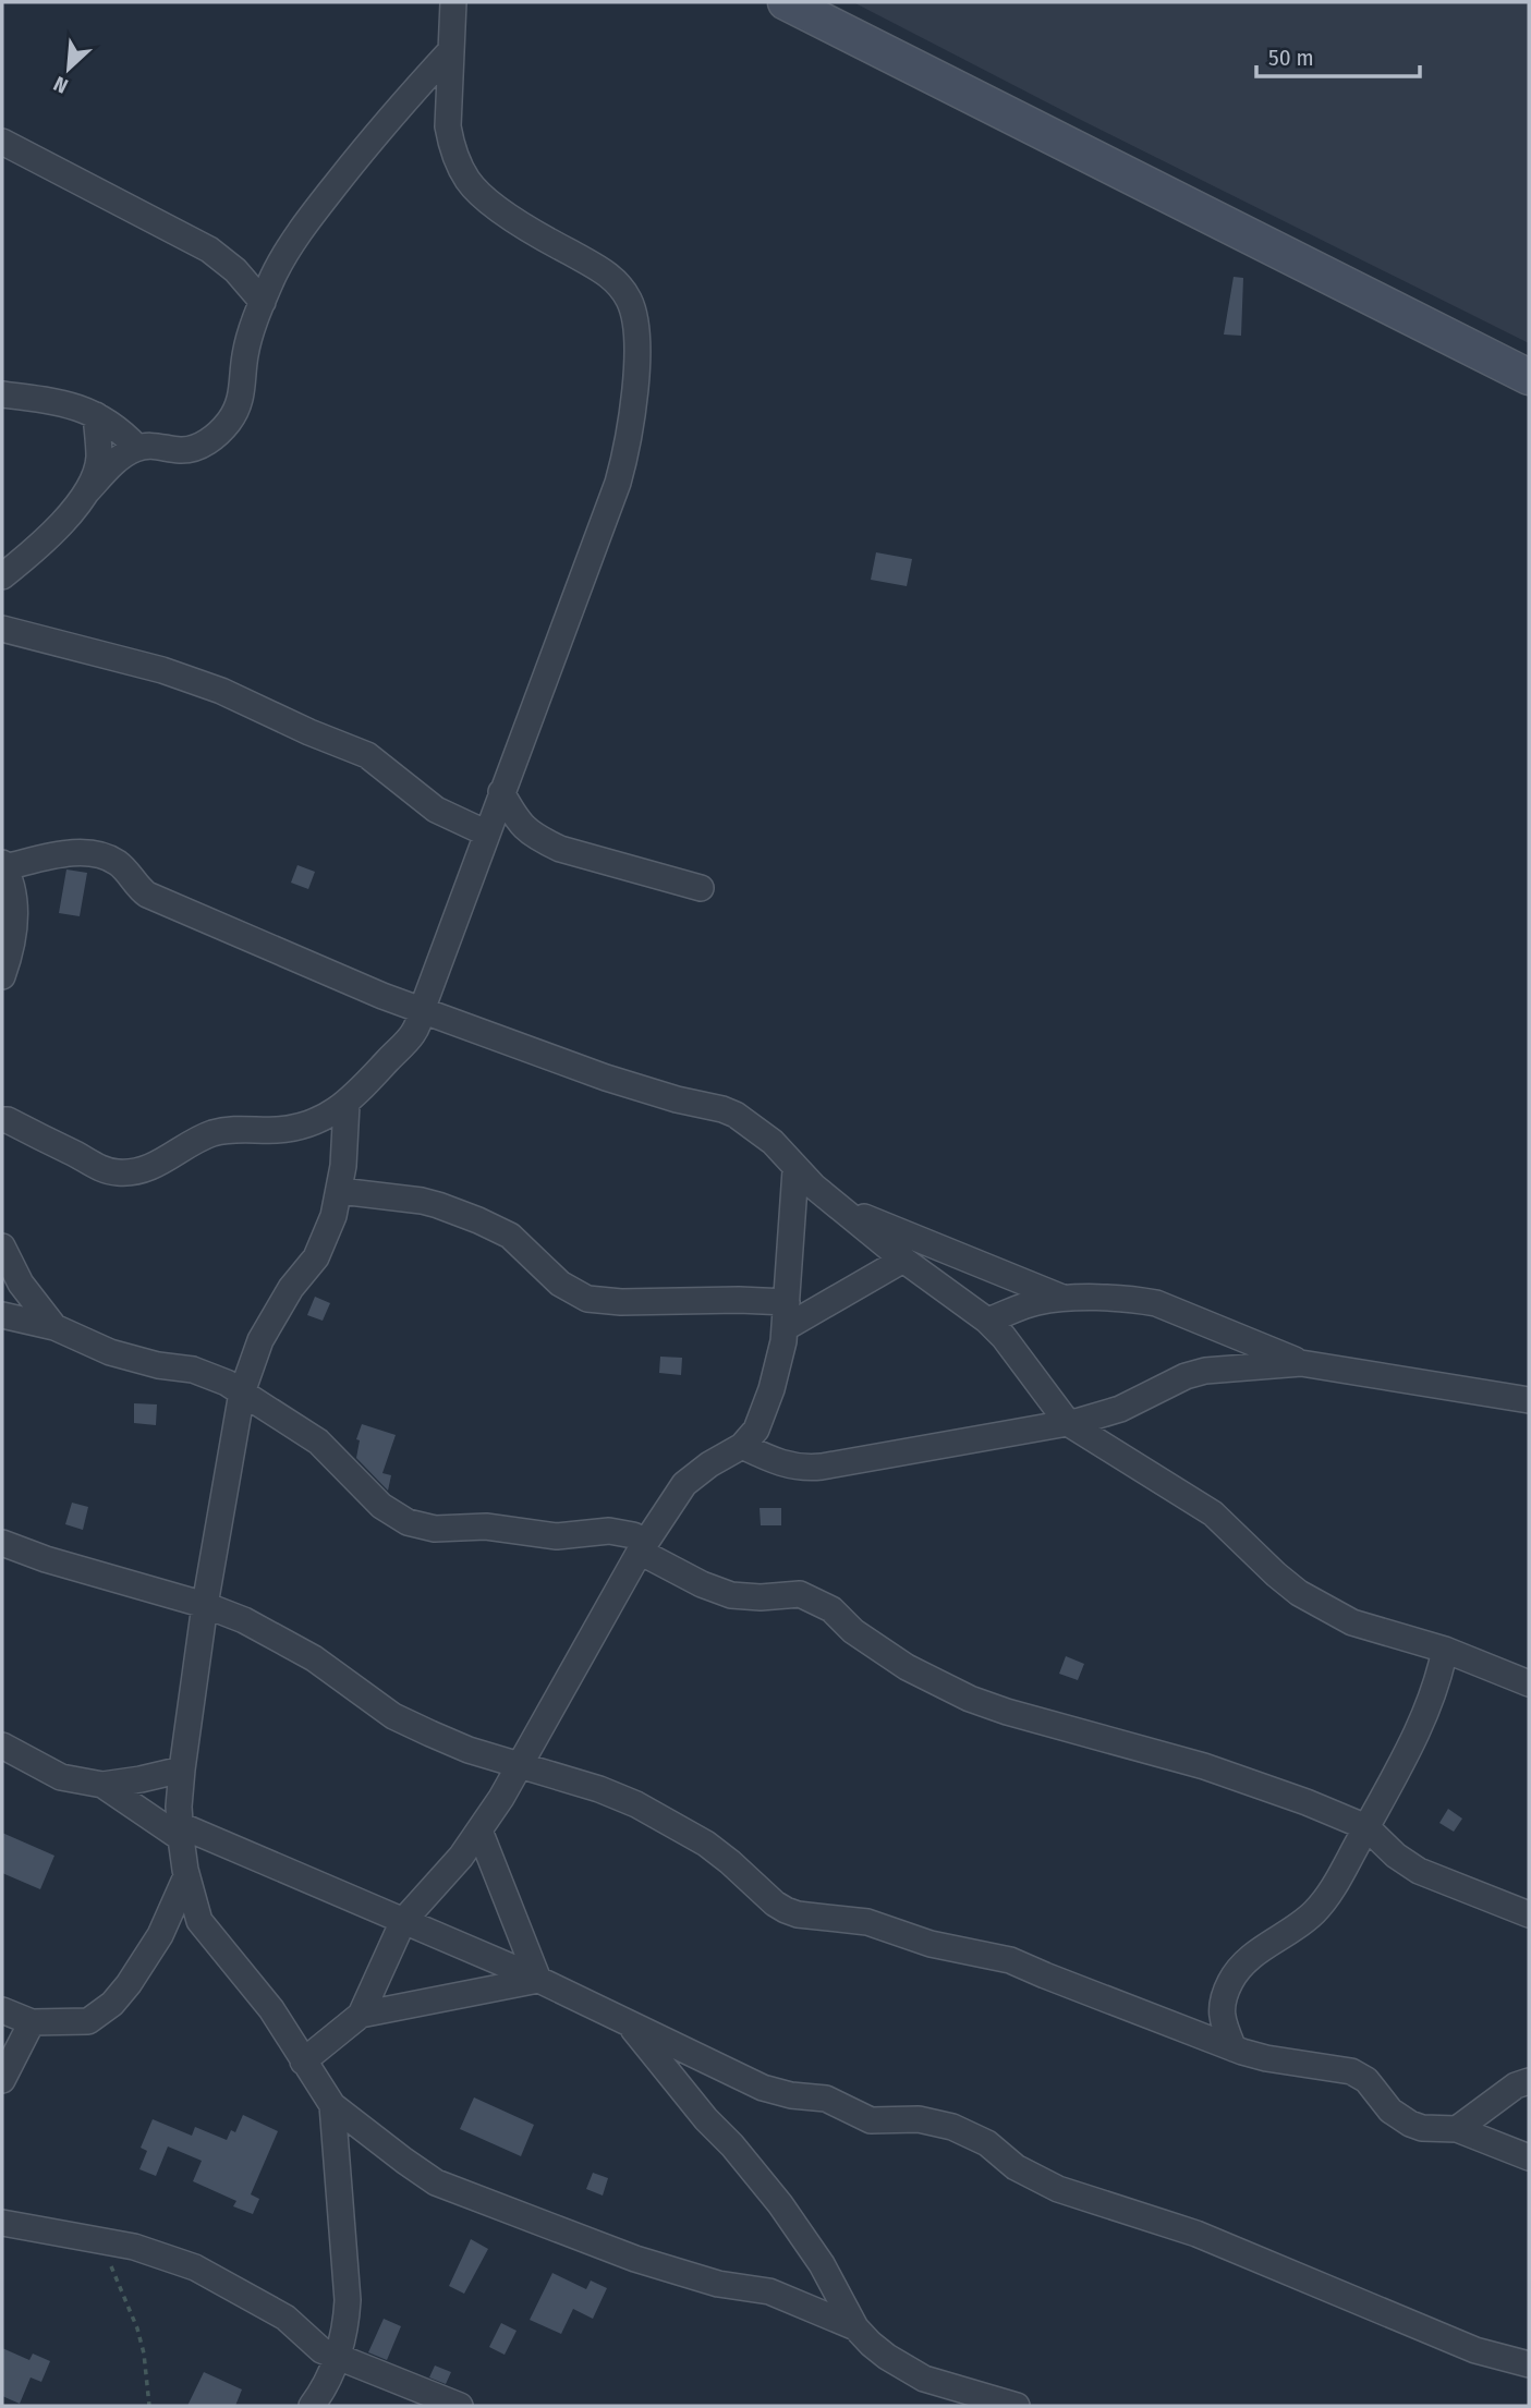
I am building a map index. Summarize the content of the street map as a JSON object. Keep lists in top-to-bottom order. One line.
{"scale_bar":"50 m","north":"bottom left"}
